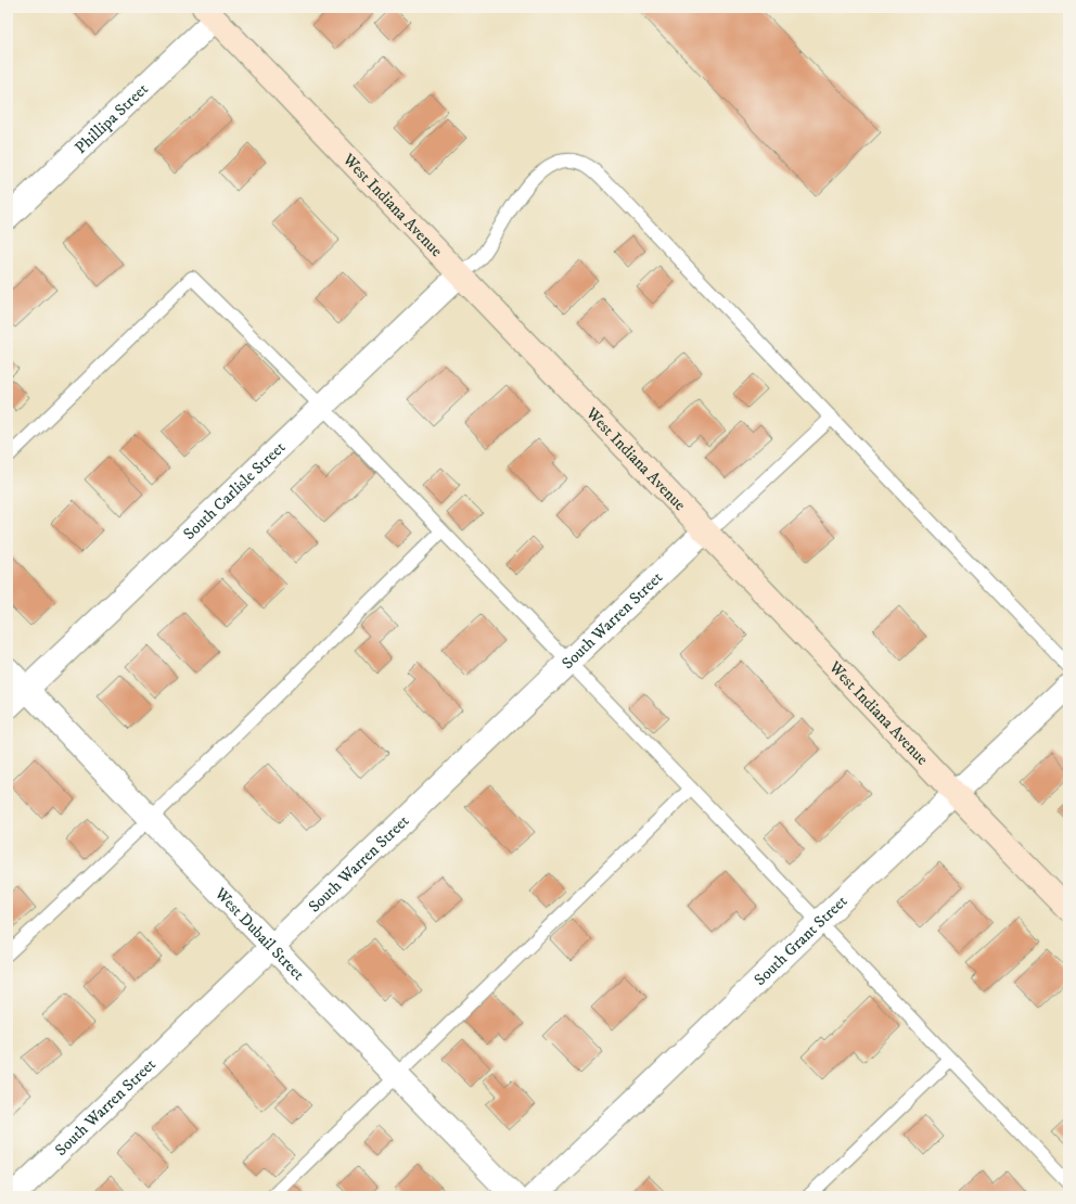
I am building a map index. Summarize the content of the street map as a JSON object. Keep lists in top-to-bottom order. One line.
{"streets":{"street":["Phillipa Street","West Indiana Avenue","South Carlisle Street","South Warren Street","West Dubail Street","South Grant Street"]},"crossings":[["Phillipa Street","West Indiana Avenue"],["West Indiana Avenue","South Carlisle Street"],["West Indiana Avenue","South Warren Street"],["West Indiana Avenue","South Grant Street"],["South Carlisle Street","West Dubail Street"],["South Warren Street","West Dubail Street"]]}
